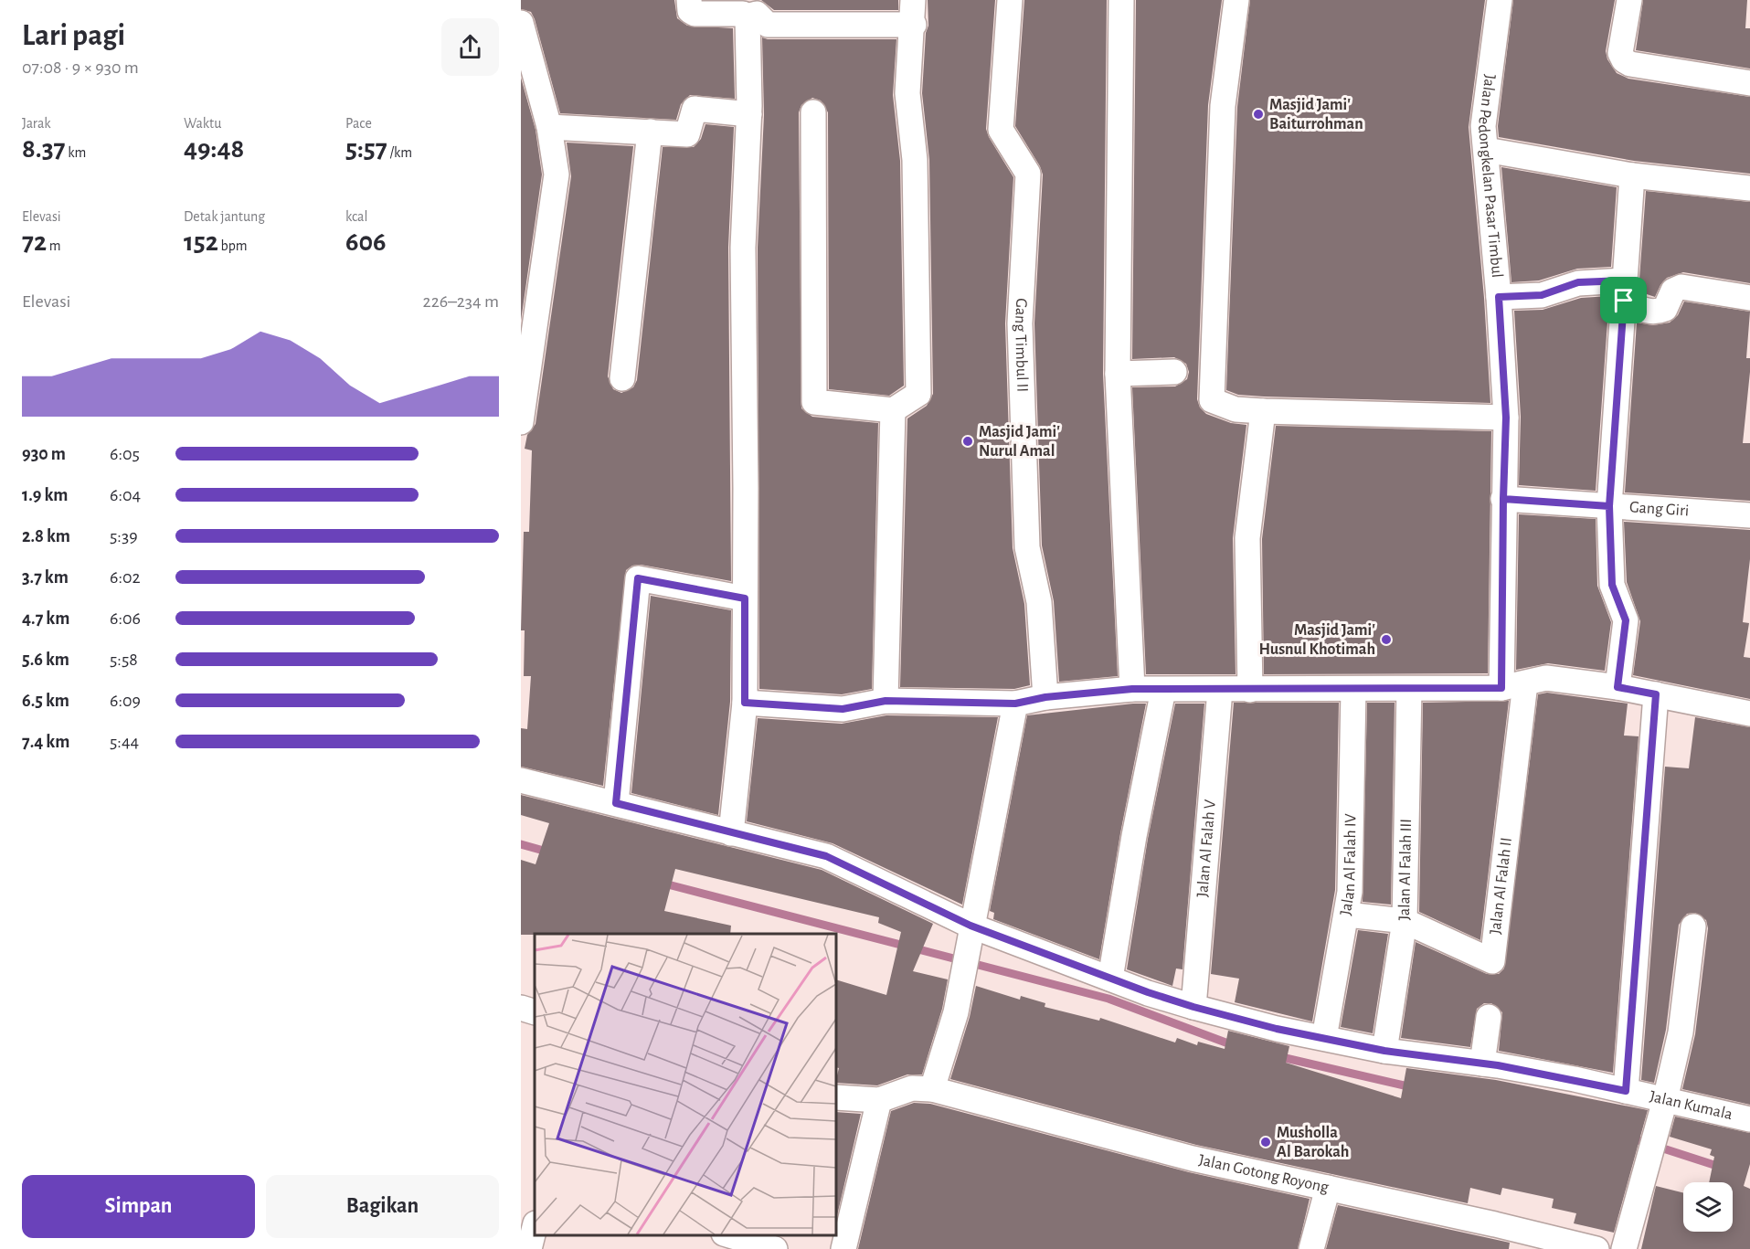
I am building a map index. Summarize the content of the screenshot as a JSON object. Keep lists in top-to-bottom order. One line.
{"streets":{"street":["Jalan Pedongkelan Pasar Timbul","Gang Timbul II","Gang Giri","Jalan Al Falah V","Jalan Al Falah IV","Jalan Al Falah III","Jalan Al Falah II","Jalan Kumala","Jalan Gotong Royong"]},"crossings":[["Jalan Pedongkelan Pasar Timbul","Gang Giri"],["Jalan Al Falah V","Jalan Kumala"],["Jalan Al Falah IV","Jalan Al Falah II"],["Jalan Al Falah IV","Jalan Kumala"],["Jalan Al Falah III","Jalan Al Falah II"],["Jalan Al Falah III","Jalan Kumala"]],"places":["Masjid Jami' Baiturrohman","Masjid Jami' Nurul Amal","Masjid Jami' Husnul Khotimah","Musholla Al Barokah"],"page":{"heading":["Lari pagi","07:08 · 9 × 930 m"],"stats":[["Jarak","8.37 km"],["Waktu","49:48"],["Pace","5:57 /km"],["Elevasi","72 m"],["Detak jantung","152 bpm"],["kcal","606"]],"chart":["Elevasi","226–234 m"],"list":[{"name":"930 m","note":"6:05"},{"name":"1.9 km","note":"6:04"},{"name":"2.8 km","note":"5:39"},{"name":"3.7 km","note":"6:02"},{"name":"4.7 km","note":"6:06"},{"name":"5.6 km","note":"5:58"},{"name":"6.5 km","note":"6:09"},{"name":"7.4 km","note":"5:44"}],"buttons":["Simpan","Bagikan"]}}
